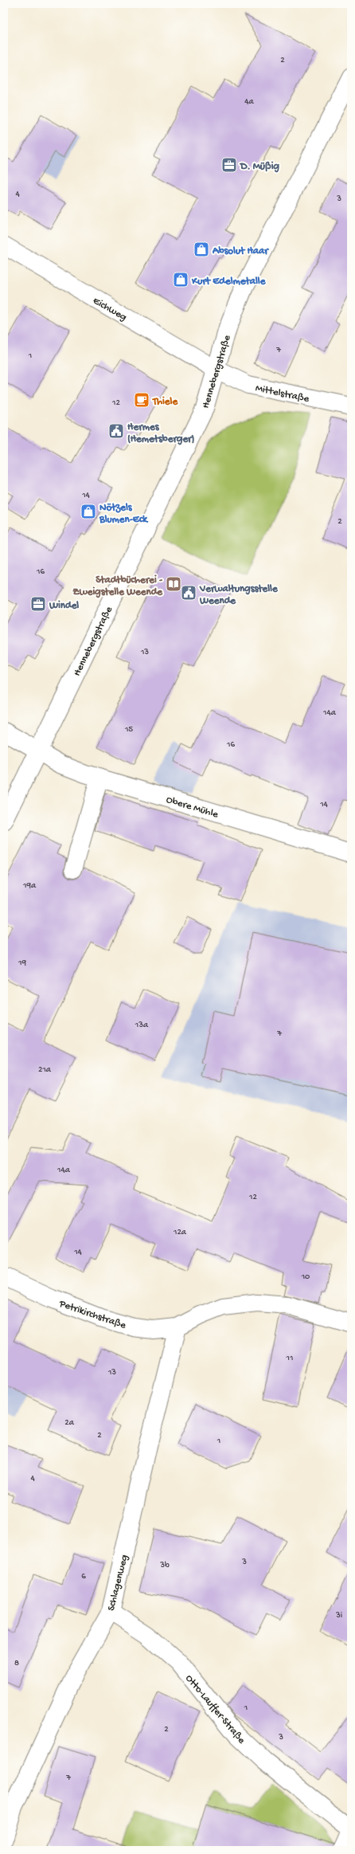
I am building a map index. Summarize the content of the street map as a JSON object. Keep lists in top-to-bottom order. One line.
{"streets":{"street":["Eichweg","Hennebergstraße","Mittelstraße","Obere Mühle","Petrikirchstraße","Schlagenweg","Otto-Lauffer-Straße"]},"crossings":[["Eichweg","Hennebergstraße"],["Eichweg","Mittelstraße"],["Hennebergstraße","Mittelstraße"],["Hennebergstraße","Obere Mühle"],["Petrikirchstraße","Schlagenweg"],["Schlagenweg","Otto-Lauffer-Straße"]],"places":{"office":["D. Müßig","Windel"],"shop":["Absolut Haar","Kurt Edelmetalle","Nötzels Blumen-Eck"],"cafe":["Thiele"],"public building":["Hermes (Hemetsberger)","Verwaltungsstelle Weende"],"library":["Stadtbücherei - Zweigstelle Weende"]},"house_numbers":["2","4a","4","3","7","1","12","14","2","16","13","14a","15","16","14","19a","19","13a","7","21a","14a","12","12a","14","10","11","13","2a","2","1","4","3","3b","6","3i","8","1","2","3","7"]}
